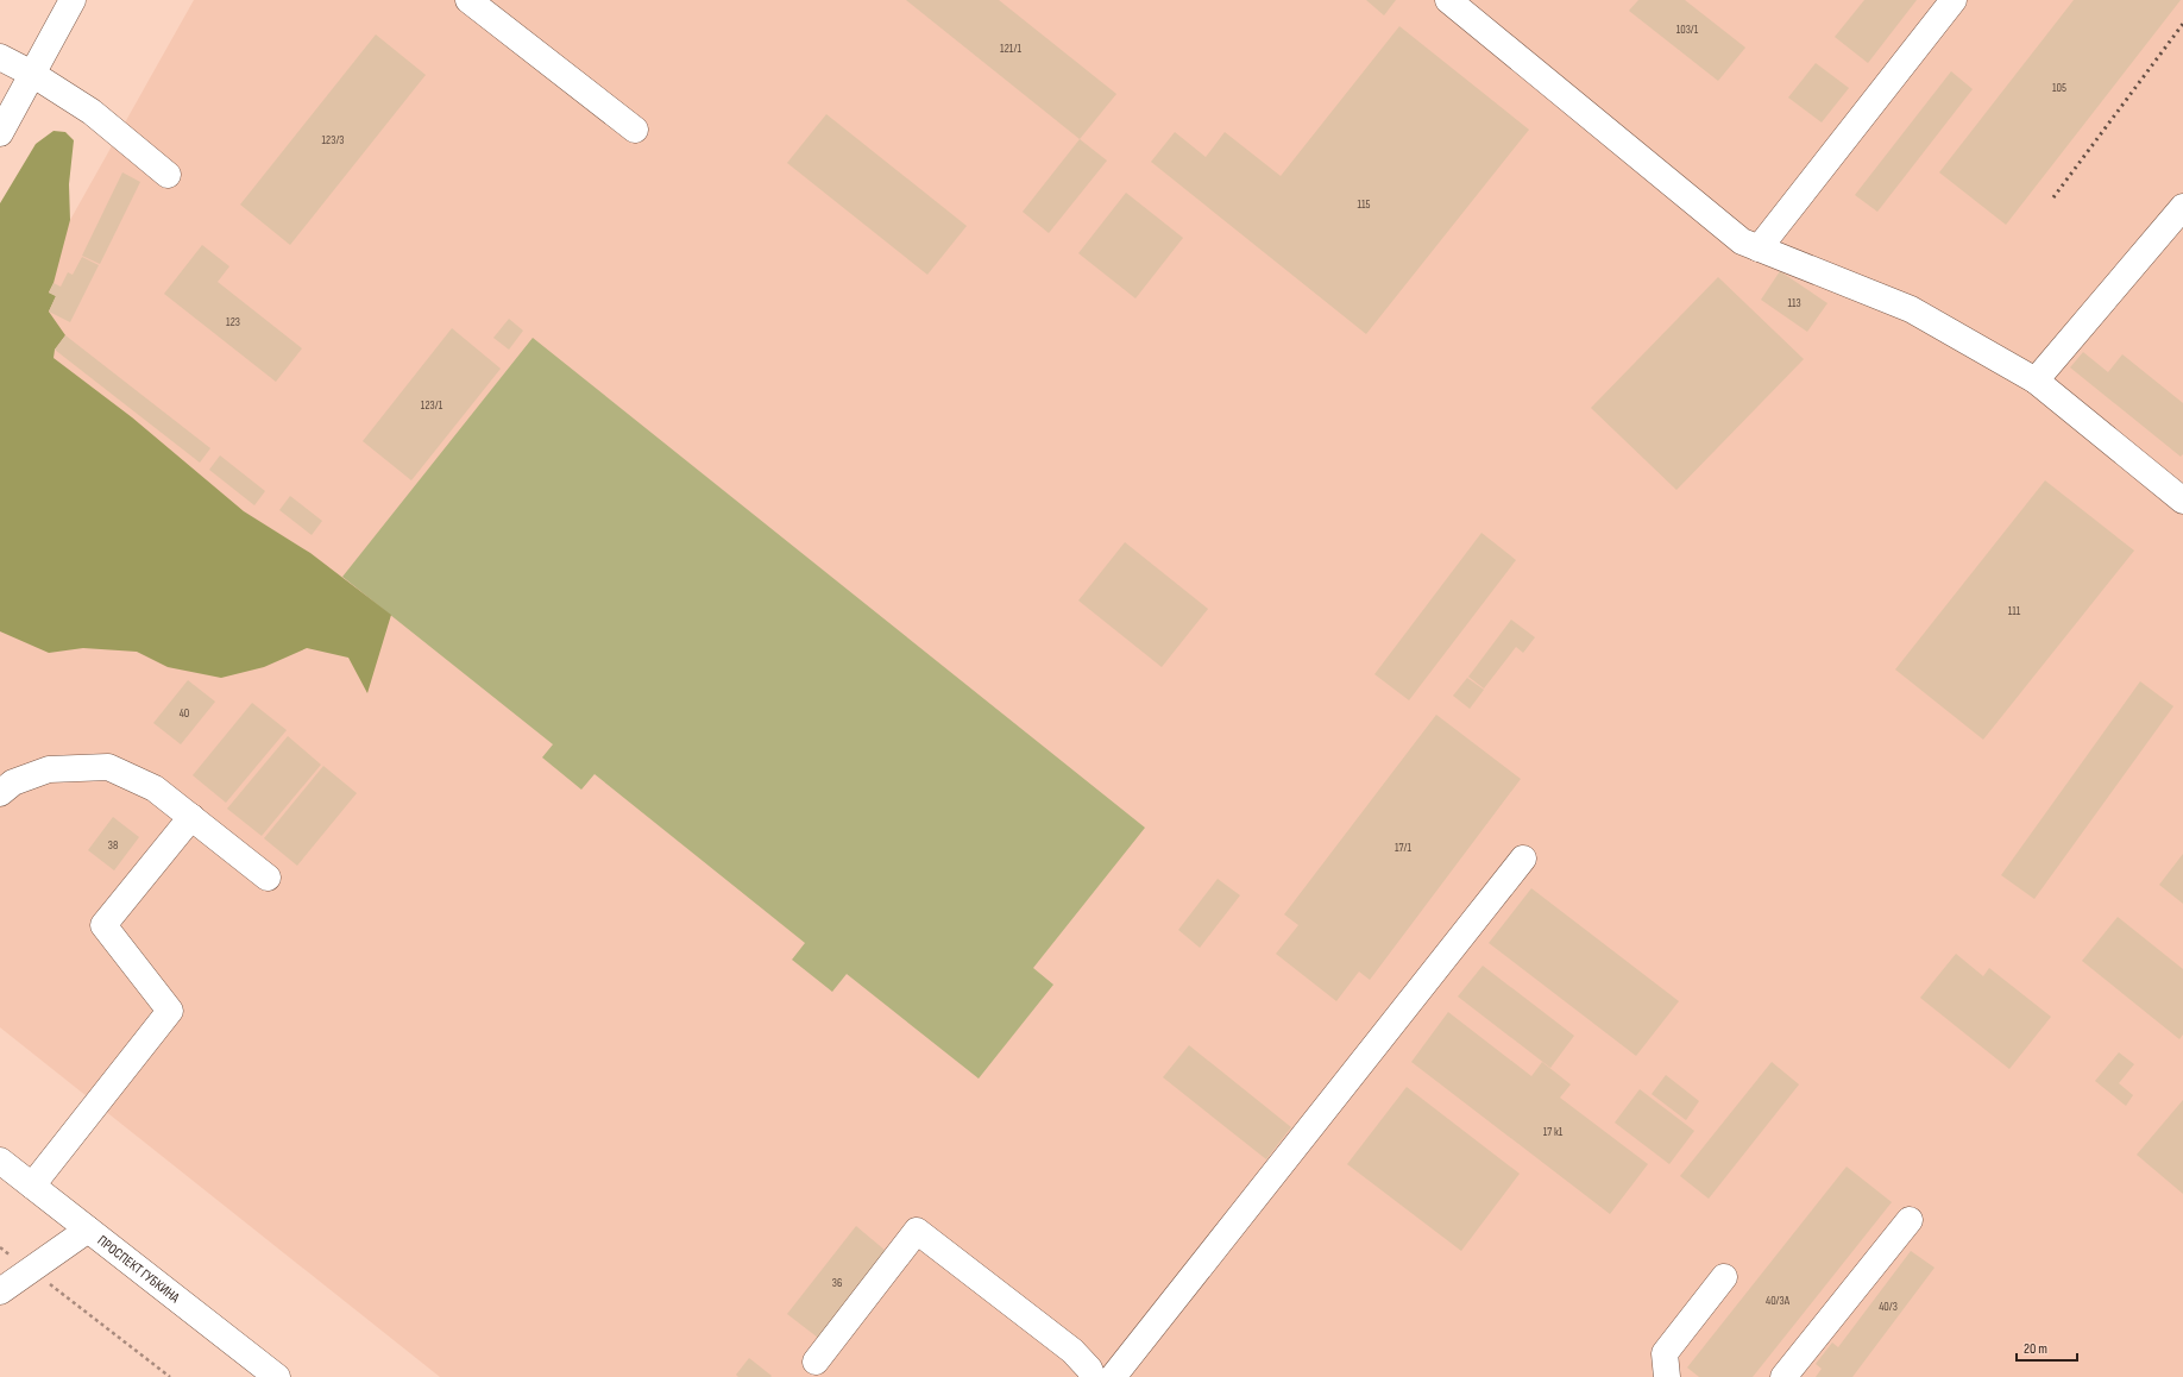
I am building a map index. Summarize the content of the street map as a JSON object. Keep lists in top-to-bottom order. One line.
{"streets":{"street":["ПРОСПЕКТ ГУБКИНА"]},"house_numbers":["103/1","121/1","105","123/3","115","113","123","123/1","111","40","38","17/1","17 к1","36","40/3А","40/3"],"scale_bar":"20 m"}
